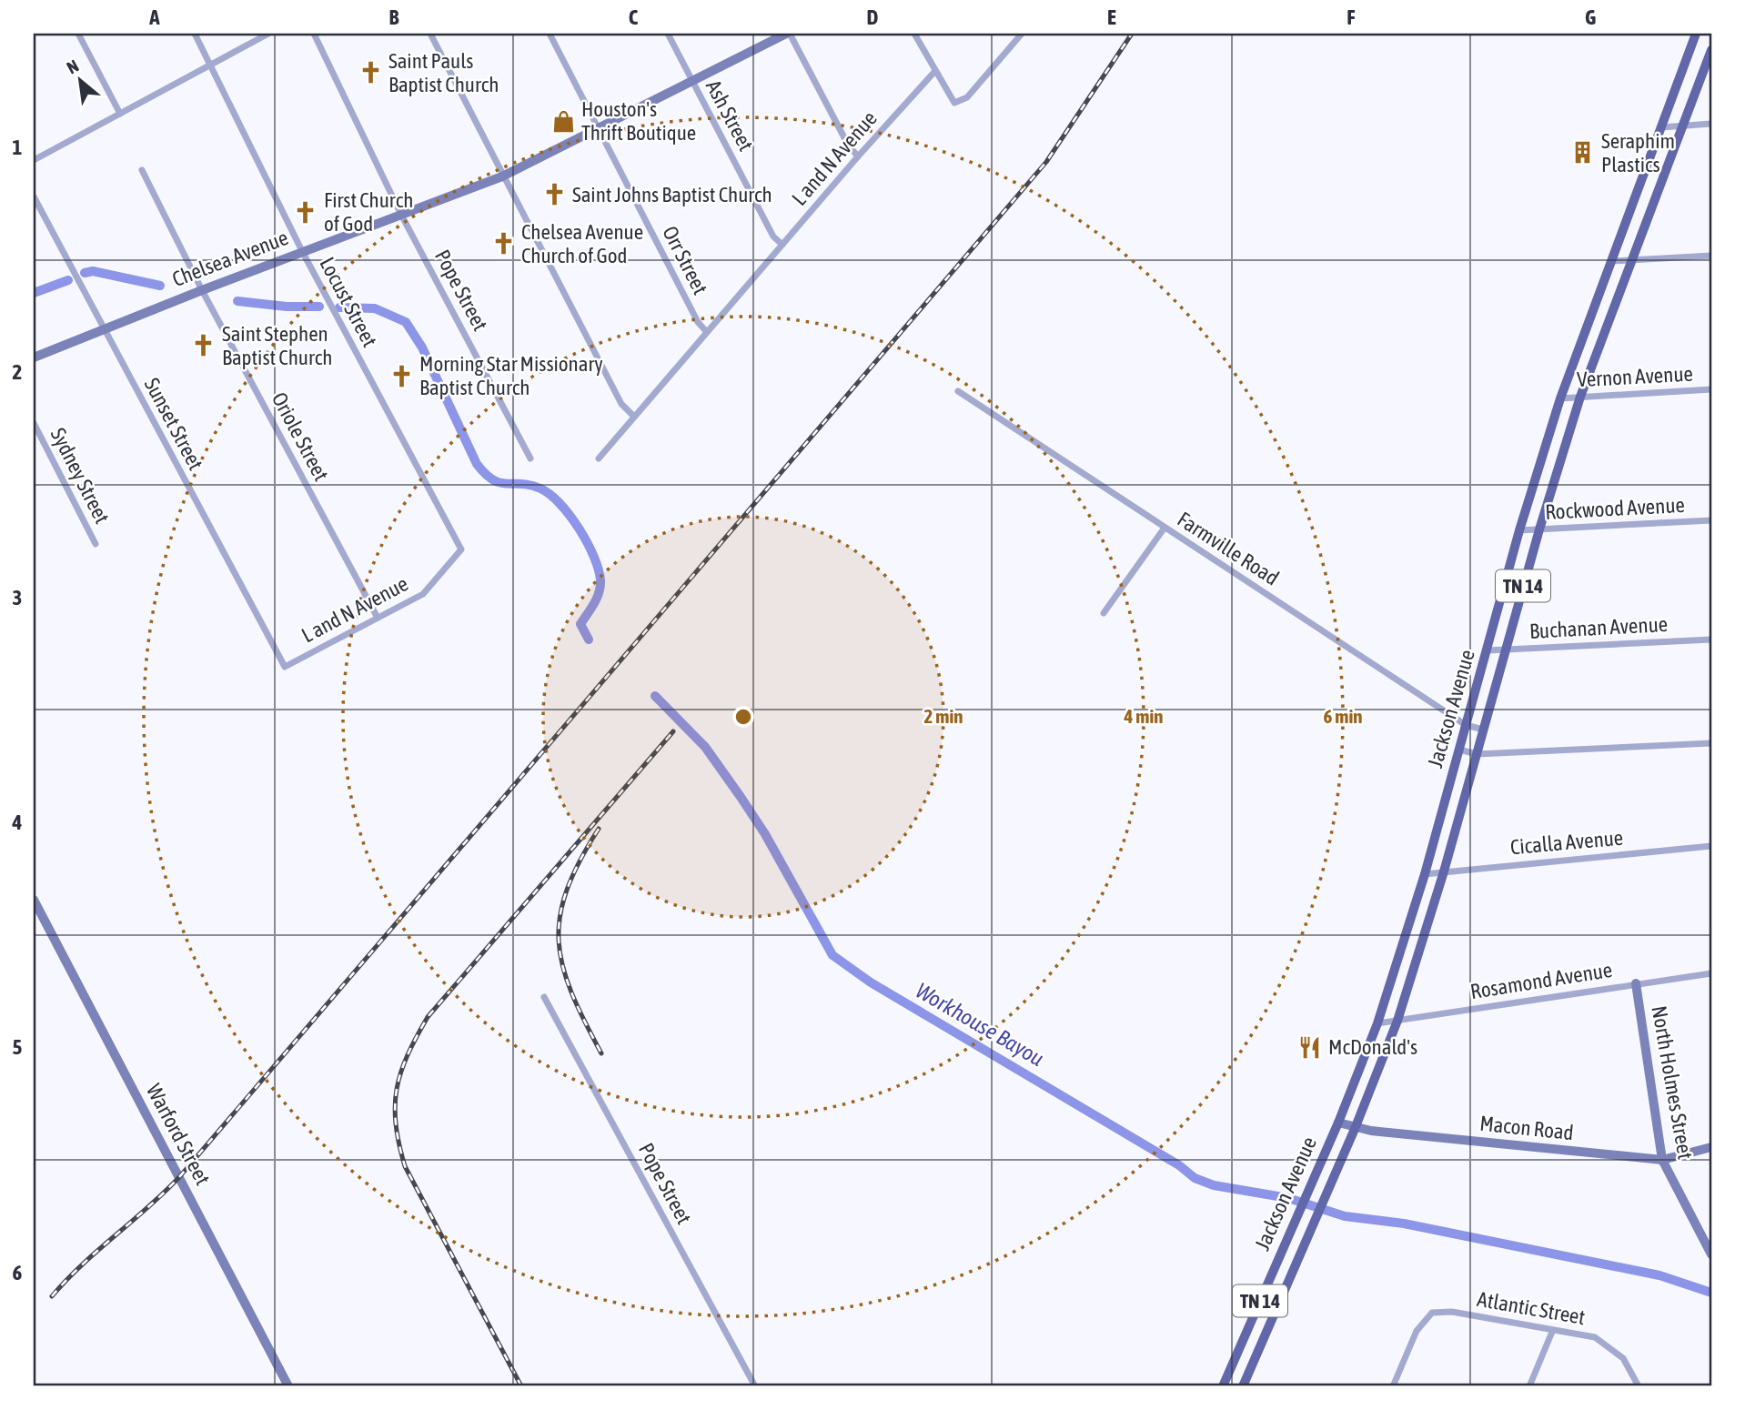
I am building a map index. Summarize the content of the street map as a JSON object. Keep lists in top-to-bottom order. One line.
{"streets":{"main road":["Chelsea Avenue","TN 14","Jackson Avenue","North Holmes Street","Macon Road","Warford Street"],"street":["Ash Street","L and N Avenue","Orr Street","Pope Street","Locust Street","Vernon Avenue","Sunset Street","Oriole Street","Sydney Street","Rockwood Avenue","Farmville Road","Buchanan Avenue","Cicalla Avenue","Rosamond Avenue","Atlantic Street"]},"crossings":[["Ash Street","L and N Avenue"],["Ash Street","Chelsea Avenue"],["L and N Avenue","Orr Street"],["L and N Avenue","Locust Street"],["L and N Avenue","Sunset Street"],["L and N Avenue","Oriole Street"],["Chelsea Avenue","Orr Street"],["Chelsea Avenue","Pope Street"],["Chelsea Avenue","Locust Street"],["Chelsea Avenue","Sunset Street"],["Chelsea Avenue","Oriole Street"],["Vernon Avenue","Jackson Avenue"],["Rockwood Avenue","Jackson Avenue"],["Farmville Road","Jackson Avenue"],["Buchanan Avenue","Jackson Avenue"],["Jackson Avenue","Cicalla Avenue"],["Jackson Avenue","Rosamond Avenue"],["Jackson Avenue","Macon Road"],["Rosamond Avenue","North Holmes Street"],["North Holmes Street","Macon Road"]],"water":["Workhouse Bayou"],"places":{"church":["Saint Pauls Baptist Church","Saint Johns Baptist Church","First Church of God","Chelsea Avenue Church of God","Saint Stephen Baptist Church","Morning Star Missionary Baptist Church"],"shop":["Houston's Thrift Boutique"],"building":["Seraphim Plastics"],"restaurant":["McDonald's"]},"north":"top left","grid":{"columns":["A","B","C","D","E","F","G"],"rows":["1","2","3","4","5","6"]},"rings":["2 min","4 min","6 min"]}
